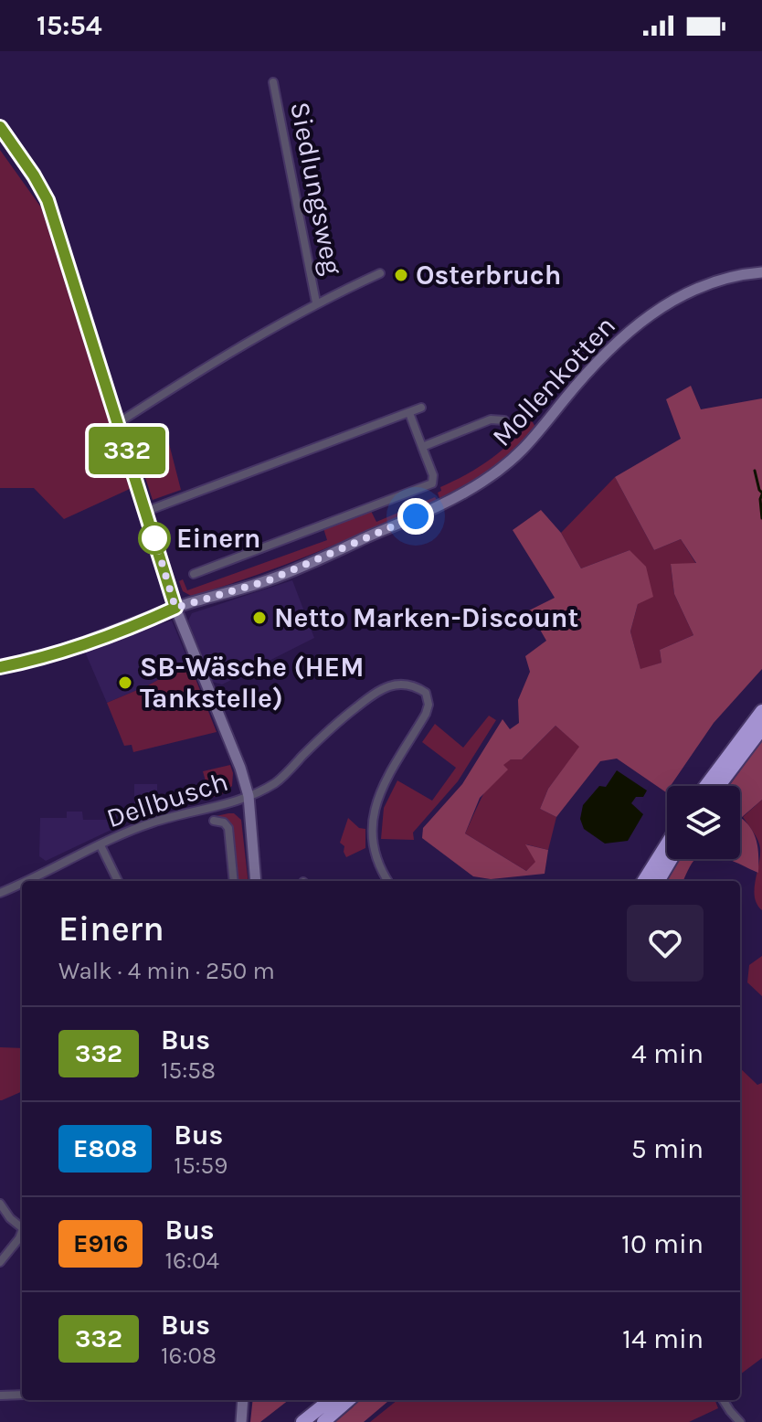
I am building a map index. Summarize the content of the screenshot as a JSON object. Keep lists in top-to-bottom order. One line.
{"streets":{"main road":["Mollenkotten"],"street":["Siedlungsweg","Dellbusch"]},"places":["Osterbruch","Einern","Netto Marken-Discount","SB-Wäsche (HEM Tankstelle)"],"lines":["bus line 332"],"page":{"status":"15:54","on_map":"332","heading":["Einern","Walk · 4 min · 250 m"],"list":[{"mark":"332","name":"Bus","note":"15:58","value":"4 min"},{"mark":"E808","name":"Bus","note":"15:59","value":"5 min"},{"mark":"E916","name":"Bus","note":"16:04","value":"10 min"},{"mark":"332","name":"Bus","note":"16:08","value":"14 min"}]}}
